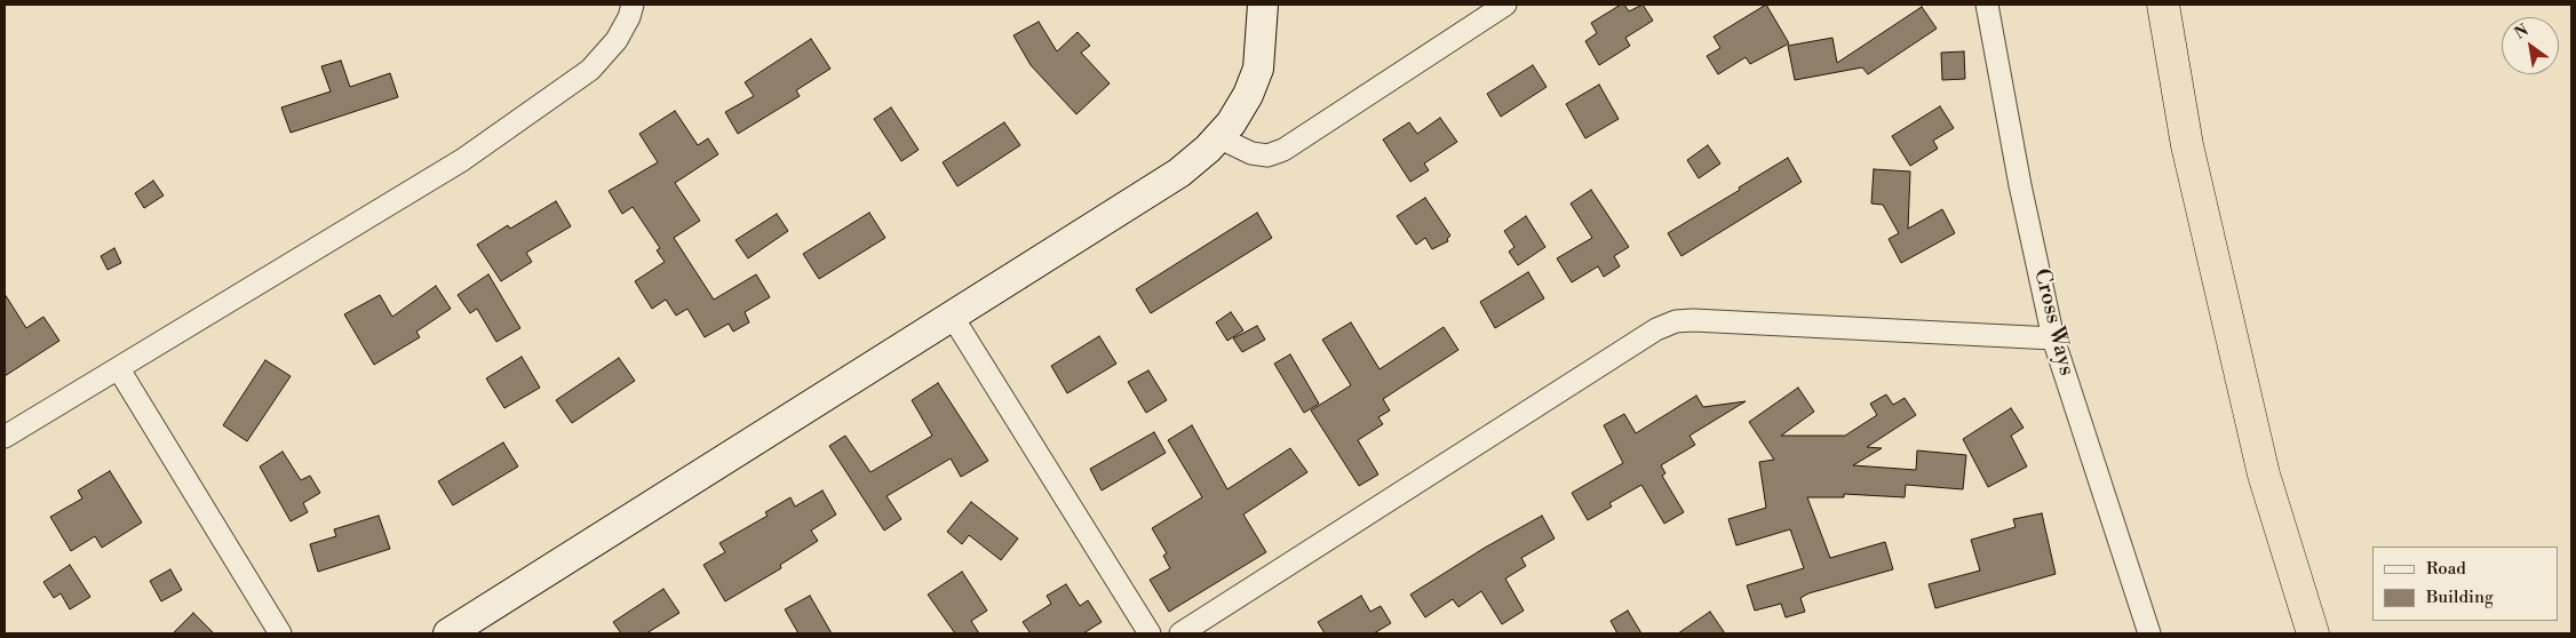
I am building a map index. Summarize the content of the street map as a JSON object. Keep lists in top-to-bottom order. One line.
{"streets":{"street":["Cross Ways"]},"legend":["Road","Building"],"north":"top left"}
